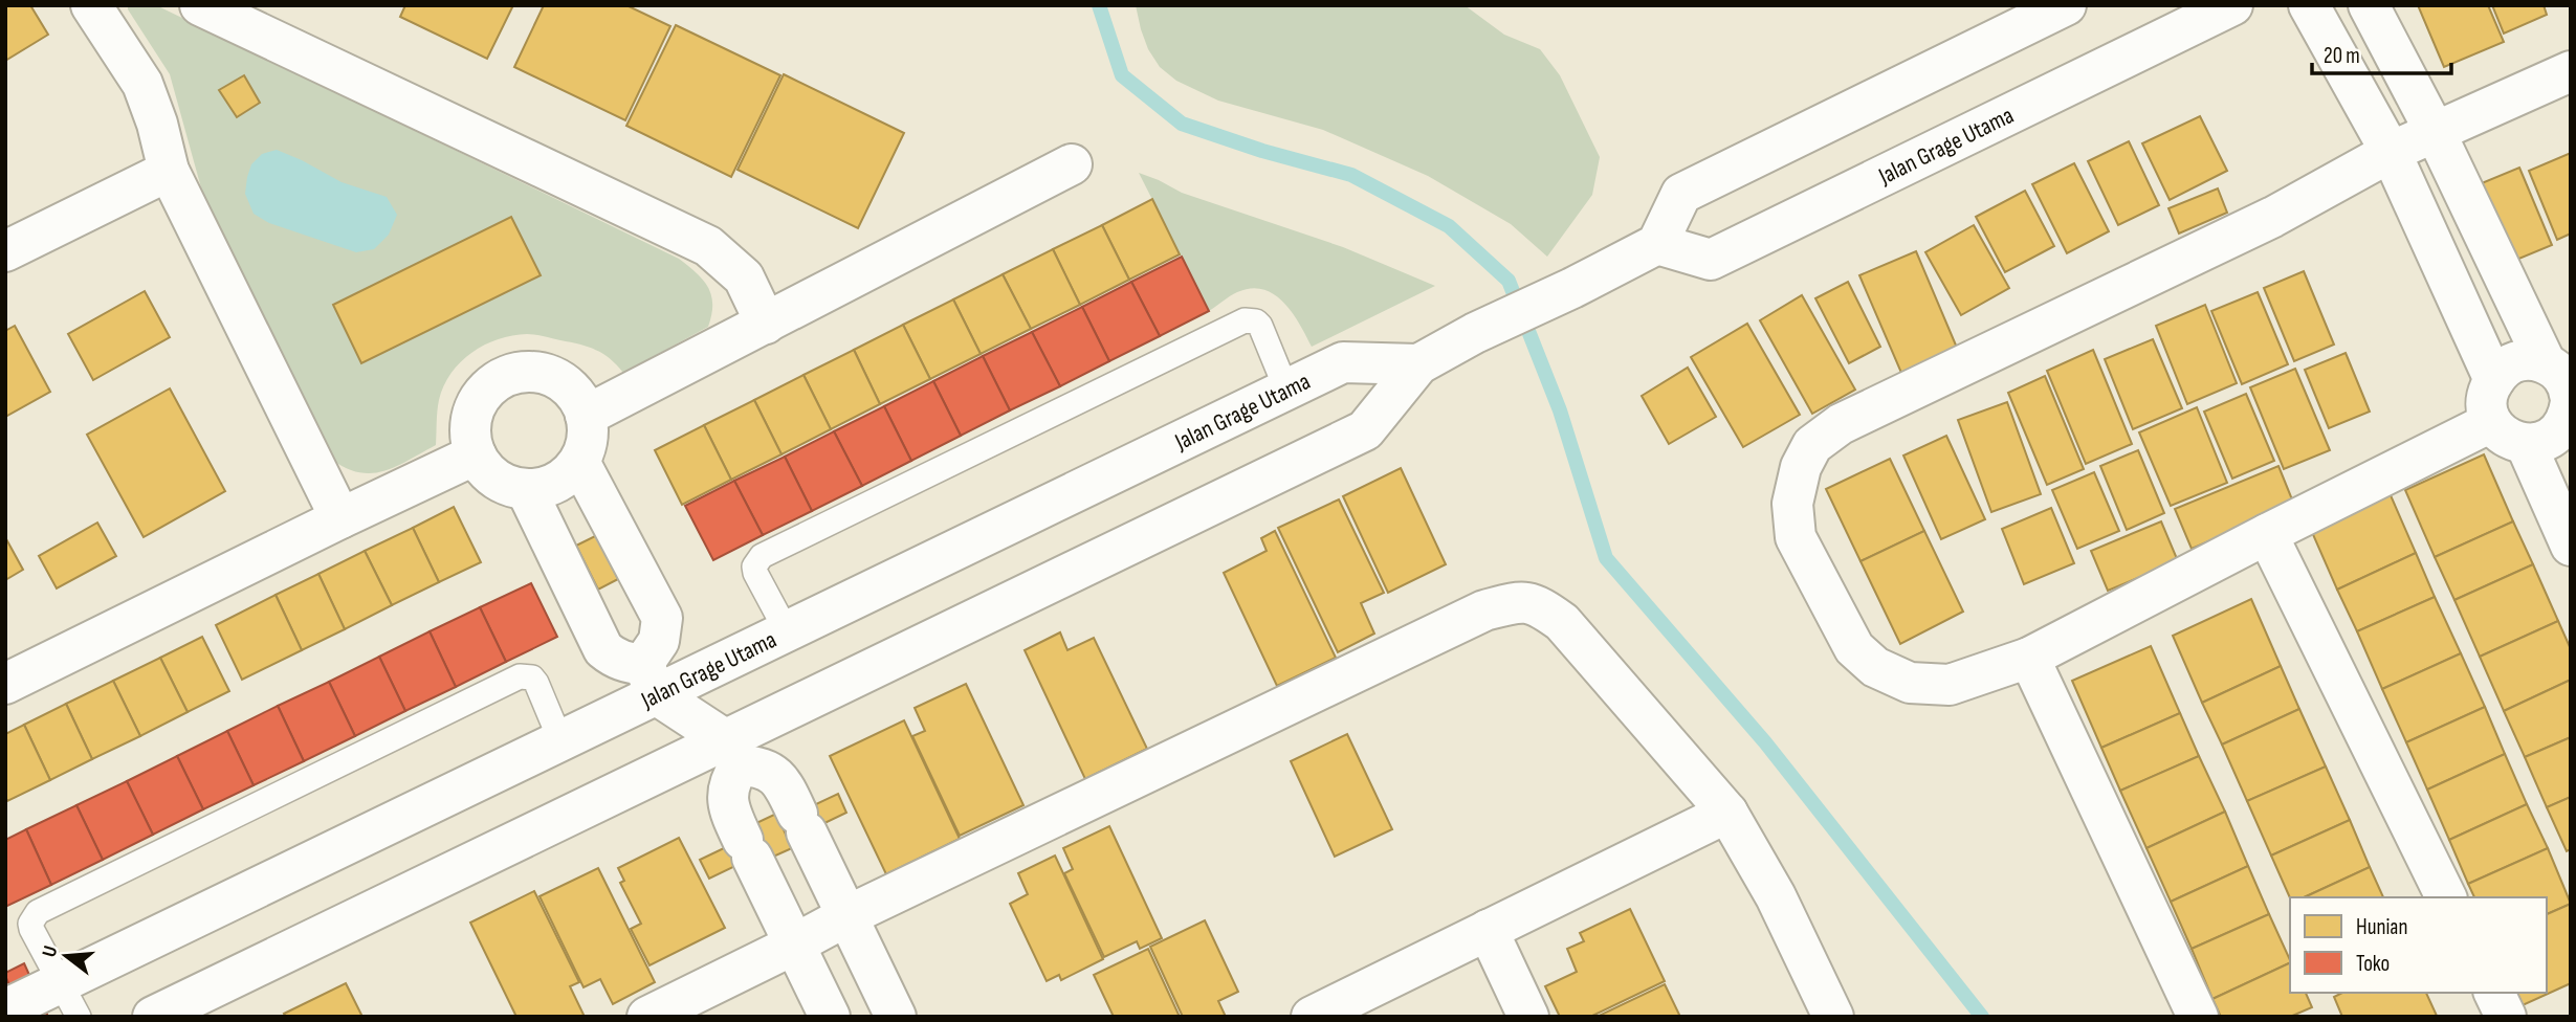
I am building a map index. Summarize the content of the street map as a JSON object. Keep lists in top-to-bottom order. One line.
{"streets":{"street":["Jalan Grage Utama"]},"legend":["Hunian","Toko"],"scale_bar":"20 m","north":"left"}
